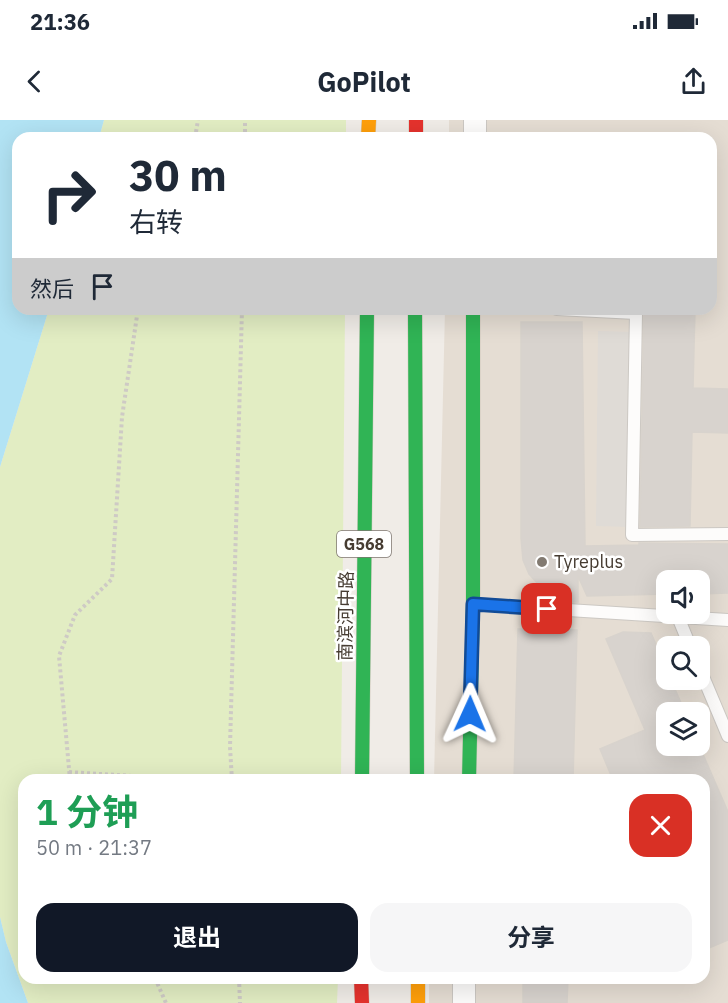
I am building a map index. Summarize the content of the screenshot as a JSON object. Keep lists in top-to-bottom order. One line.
{"streets":{"main road":["G568","南滨河中路"]},"places":["Tyreplus"],"page":{"status":"21:36","header":"GoPilot","turn":["30 m","右转"],"then":"然后","heading":["1 分钟","50 m · 21:37"],"buttons":["退出","分享"]}}
